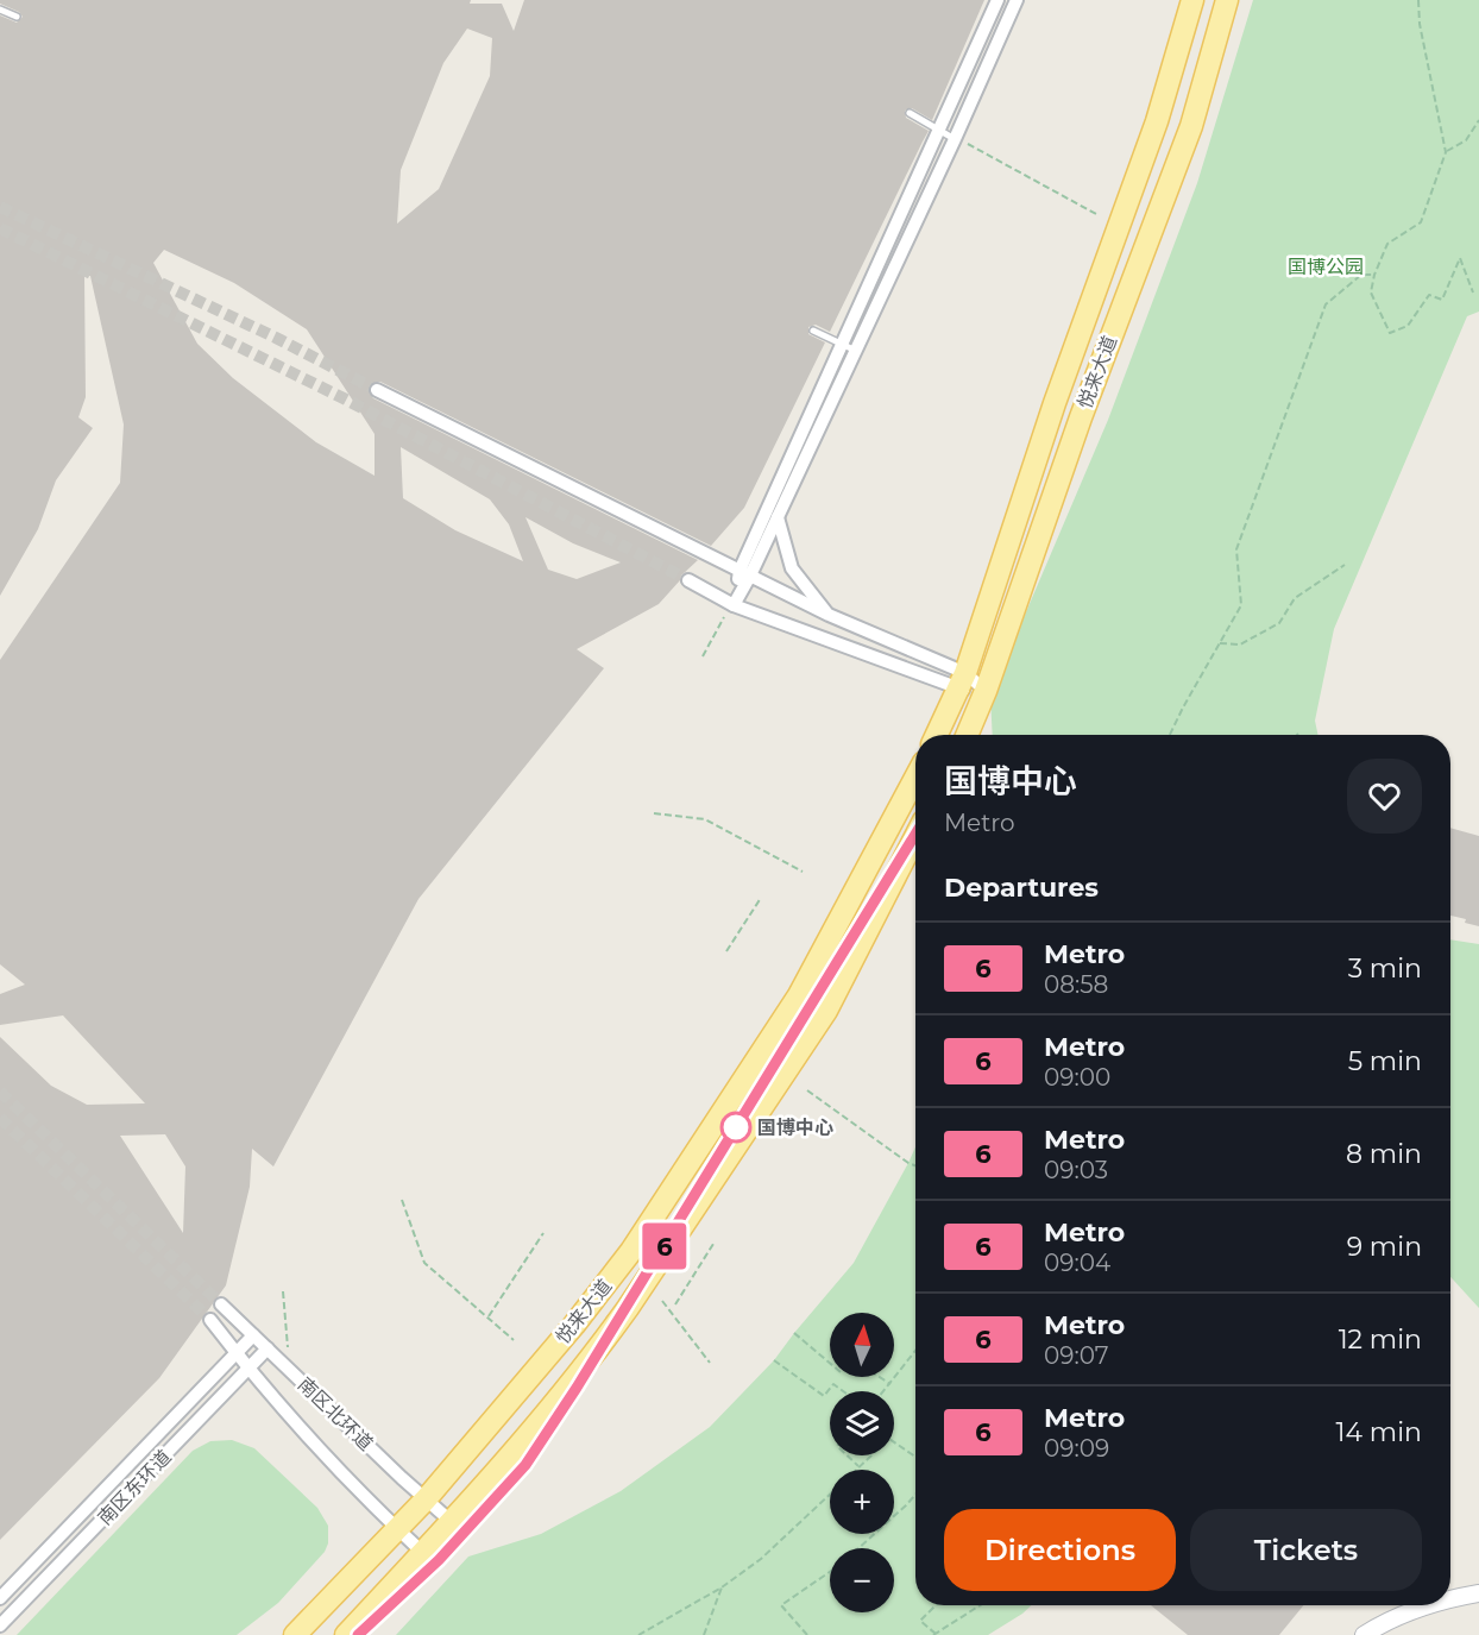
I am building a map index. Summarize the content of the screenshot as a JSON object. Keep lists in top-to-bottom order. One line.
{"streets":{"main road":["悦来大道"],"street":["南区北环道","南区东环道"]},"crossings":[["悦来大道","南区北环道"],["南区北环道","南区东环道"]],"parks":["国博公园"],"places":["国博中心"],"lines":["metro line 6"],"north":"top","page":{"on_map":"6","heading":[["国博中心","Metro"],"Departures"],"list":[{"mark":"6","name":"Metro","note":"08:58","value":"3 min"},{"mark":"6","name":"Metro","note":"09:00","value":"5 min"},{"mark":"6","name":"Metro","note":"09:03","value":"8 min"},{"mark":"6","name":"Metro","note":"09:04","value":"9 min"},{"mark":"6","name":"Metro","note":"09:07","value":"12 min"},{"mark":"6","name":"Metro","note":"09:09","value":"14 min"}],"map_buttons":["+","−"],"buttons":["Directions","Tickets"]}}
